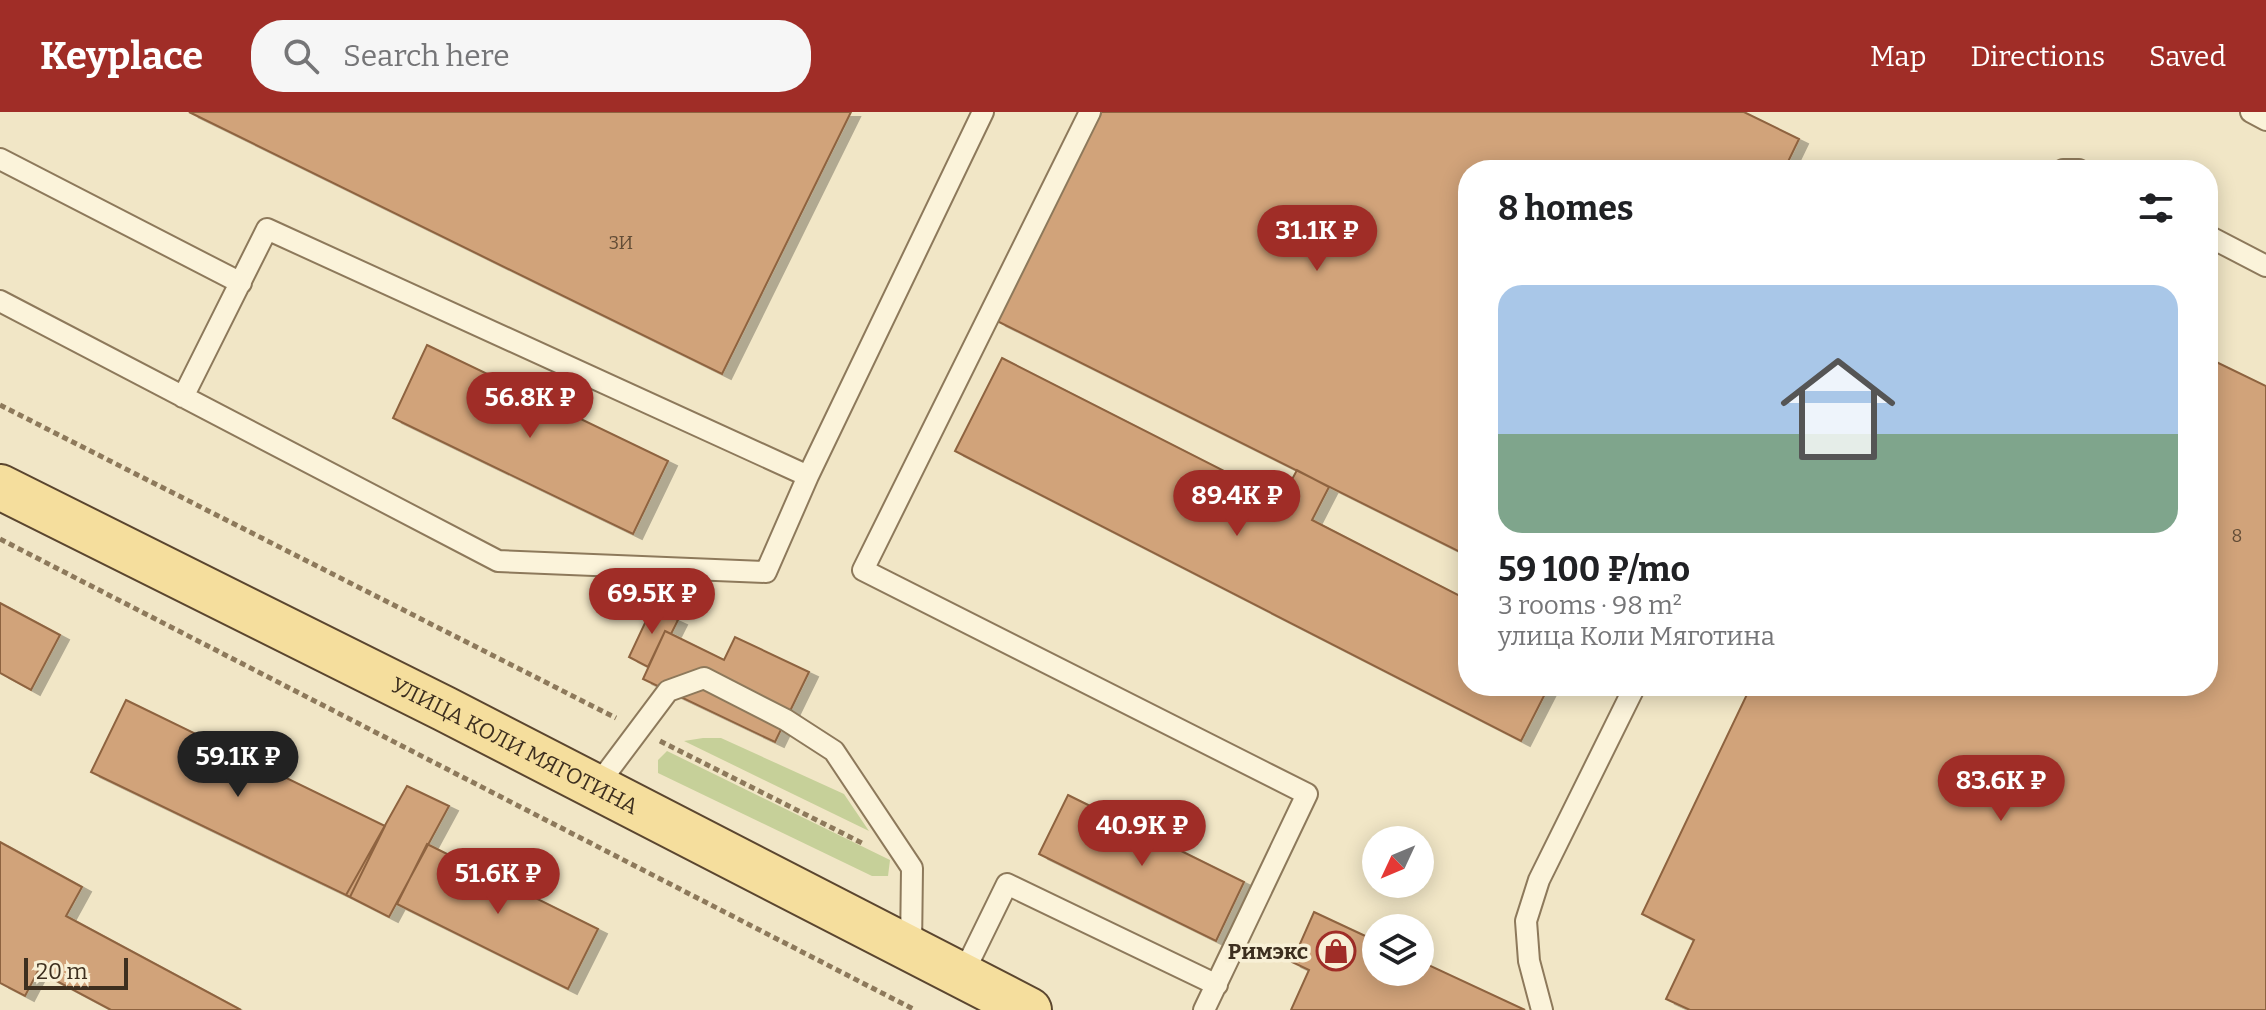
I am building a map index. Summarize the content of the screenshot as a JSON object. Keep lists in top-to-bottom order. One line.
{"streets":{"main road":["УЛИЦА КОЛИ МЯГОТИНА"]},"places":{"shop":["Римэкс"]},"house_numbers":["3И","8"],"scale_bar":"20 m","north":"bottom left","page":{"header":"Keyplace","search":"Search here","nav":["Map","Directions","Saved"],"heading":"8 homes","price":["31.1K ₽","56.8K ₽","89.4K ₽","69.5K ₽","59.1K ₽","83.6K ₽","40.9K ₽","51.6K ₽"],"list":[{"name":"59 100 ₽/mo","note":"3 rooms · 98 m² · улица Коли Мяготина"}],"scale":"20 m"}}
